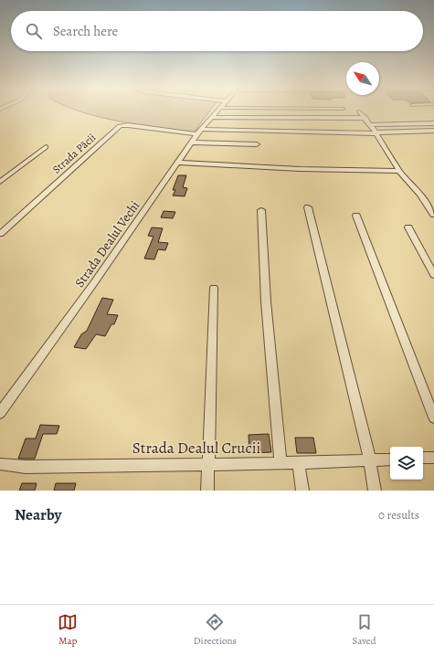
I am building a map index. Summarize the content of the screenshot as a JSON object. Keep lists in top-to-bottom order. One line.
{"streets":{"street":["Strada Păcii","Strada Dealul Vechi","Strada Dealul Crucii"]},"crossings":[["Strada Păcii","Strada Dealul Vechi"]],"north":"top left","page":{"search":"Search here","heading":["Nearby","0 results"],"nav":["Map","Directions","Saved"]}}
